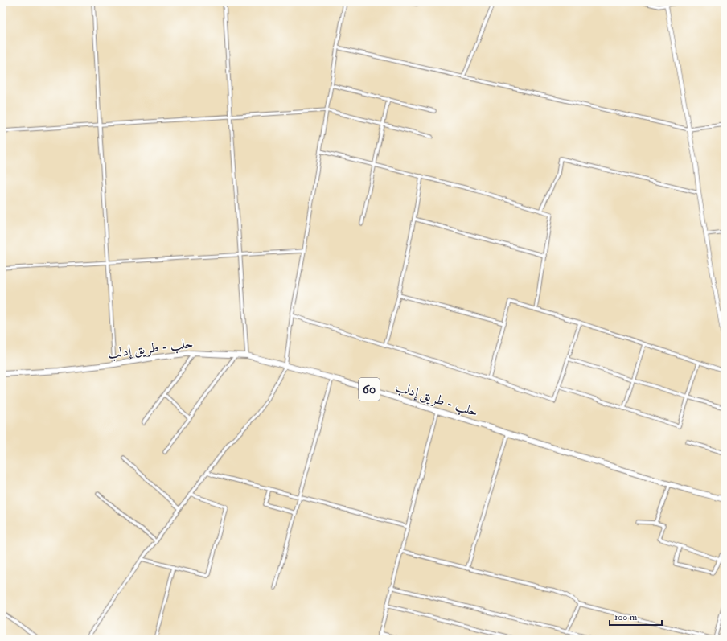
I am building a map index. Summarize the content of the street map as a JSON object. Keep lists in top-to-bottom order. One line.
{"streets":{"highway":["حلب - طريق إدلب","60"]},"scale_bar":"100 m"}
